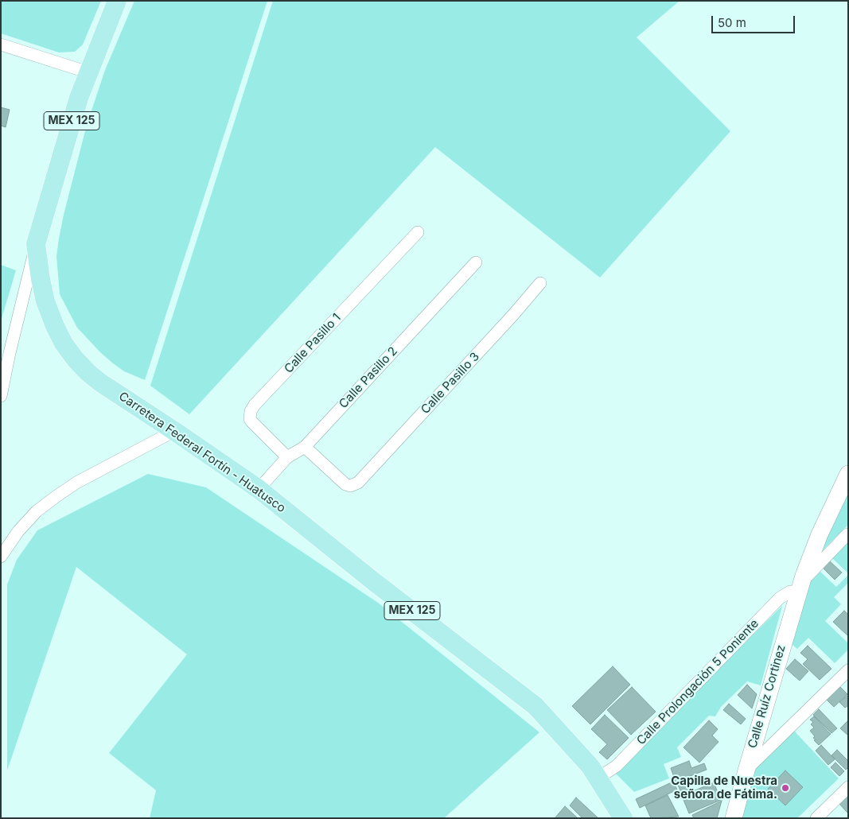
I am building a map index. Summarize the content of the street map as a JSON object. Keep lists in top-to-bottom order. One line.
{"streets":{"main road":["MEX 125","Carretera Federal Fortín - Huatusco"],"street":["Calle Pasillo 1","Calle Pasillo 2","Calle Pasillo 3","Calle Prolongación 5 Poniente","Calle Ruíz Cortinez"]},"crossings":[["Calle Pasillo 1","Calle Pasillo 2"],["Calle Pasillo 2","Calle Pasillo 3"],["Calle Pasillo 2","Carretera Federal Fortín - Huatusco"],["Carretera Federal Fortín - Huatusco","Calle Prolongación 5 Poniente"],["Calle Prolongación 5 Poniente","Calle Ruíz Cortinez"]],"places":["Capilla de Nuestra señora de Fátima."],"scale_bar":"50 m"}
